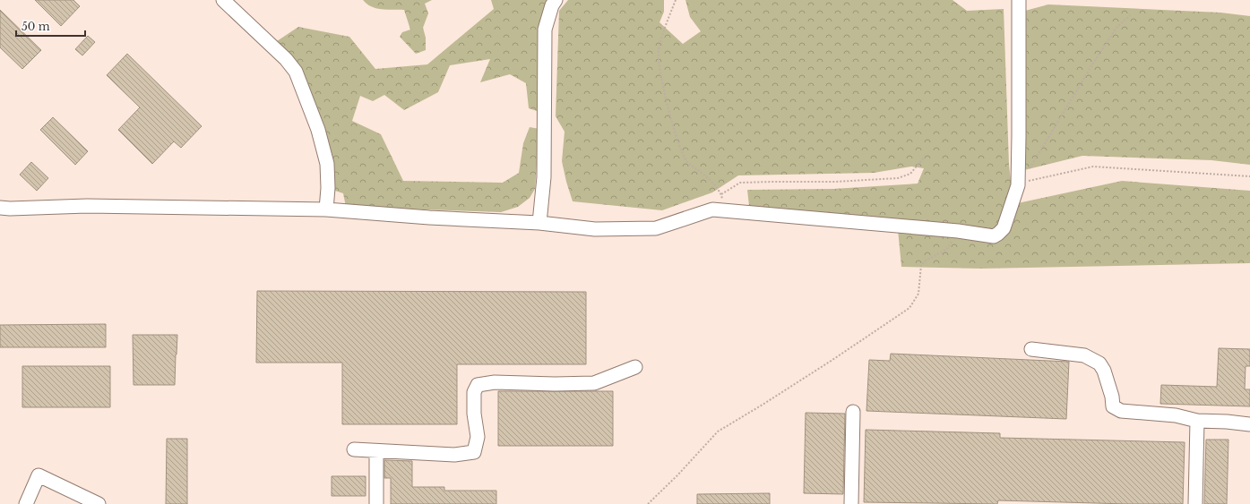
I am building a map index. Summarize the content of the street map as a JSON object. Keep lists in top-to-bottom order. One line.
{"scale_bar":"50 m"}
